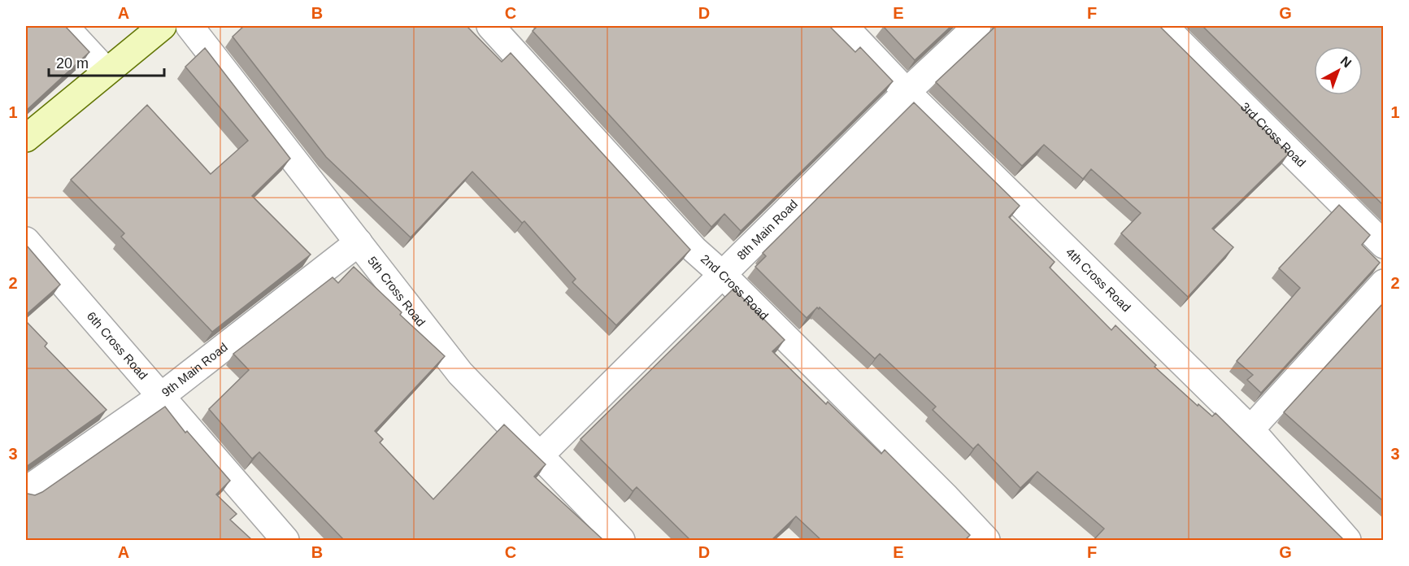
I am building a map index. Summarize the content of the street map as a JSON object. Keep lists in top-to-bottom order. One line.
{"streets":{"street":["3rd Cross Road","8th Main Road","4th Cross Road","2nd Cross Road","5th Cross Road","6th Cross Road","9th Main Road"]},"crossings":[["8th Main Road","4th Cross Road"],["8th Main Road","2nd Cross Road"],["8th Main Road","5th Cross Road"],["5th Cross Road","9th Main Road"],["6th Cross Road","9th Main Road"]],"scale_bar":"20 m","north":"top right","grid":{"columns":["A","B","C","D","E","F","G"],"rows":["1","2","3"]}}
